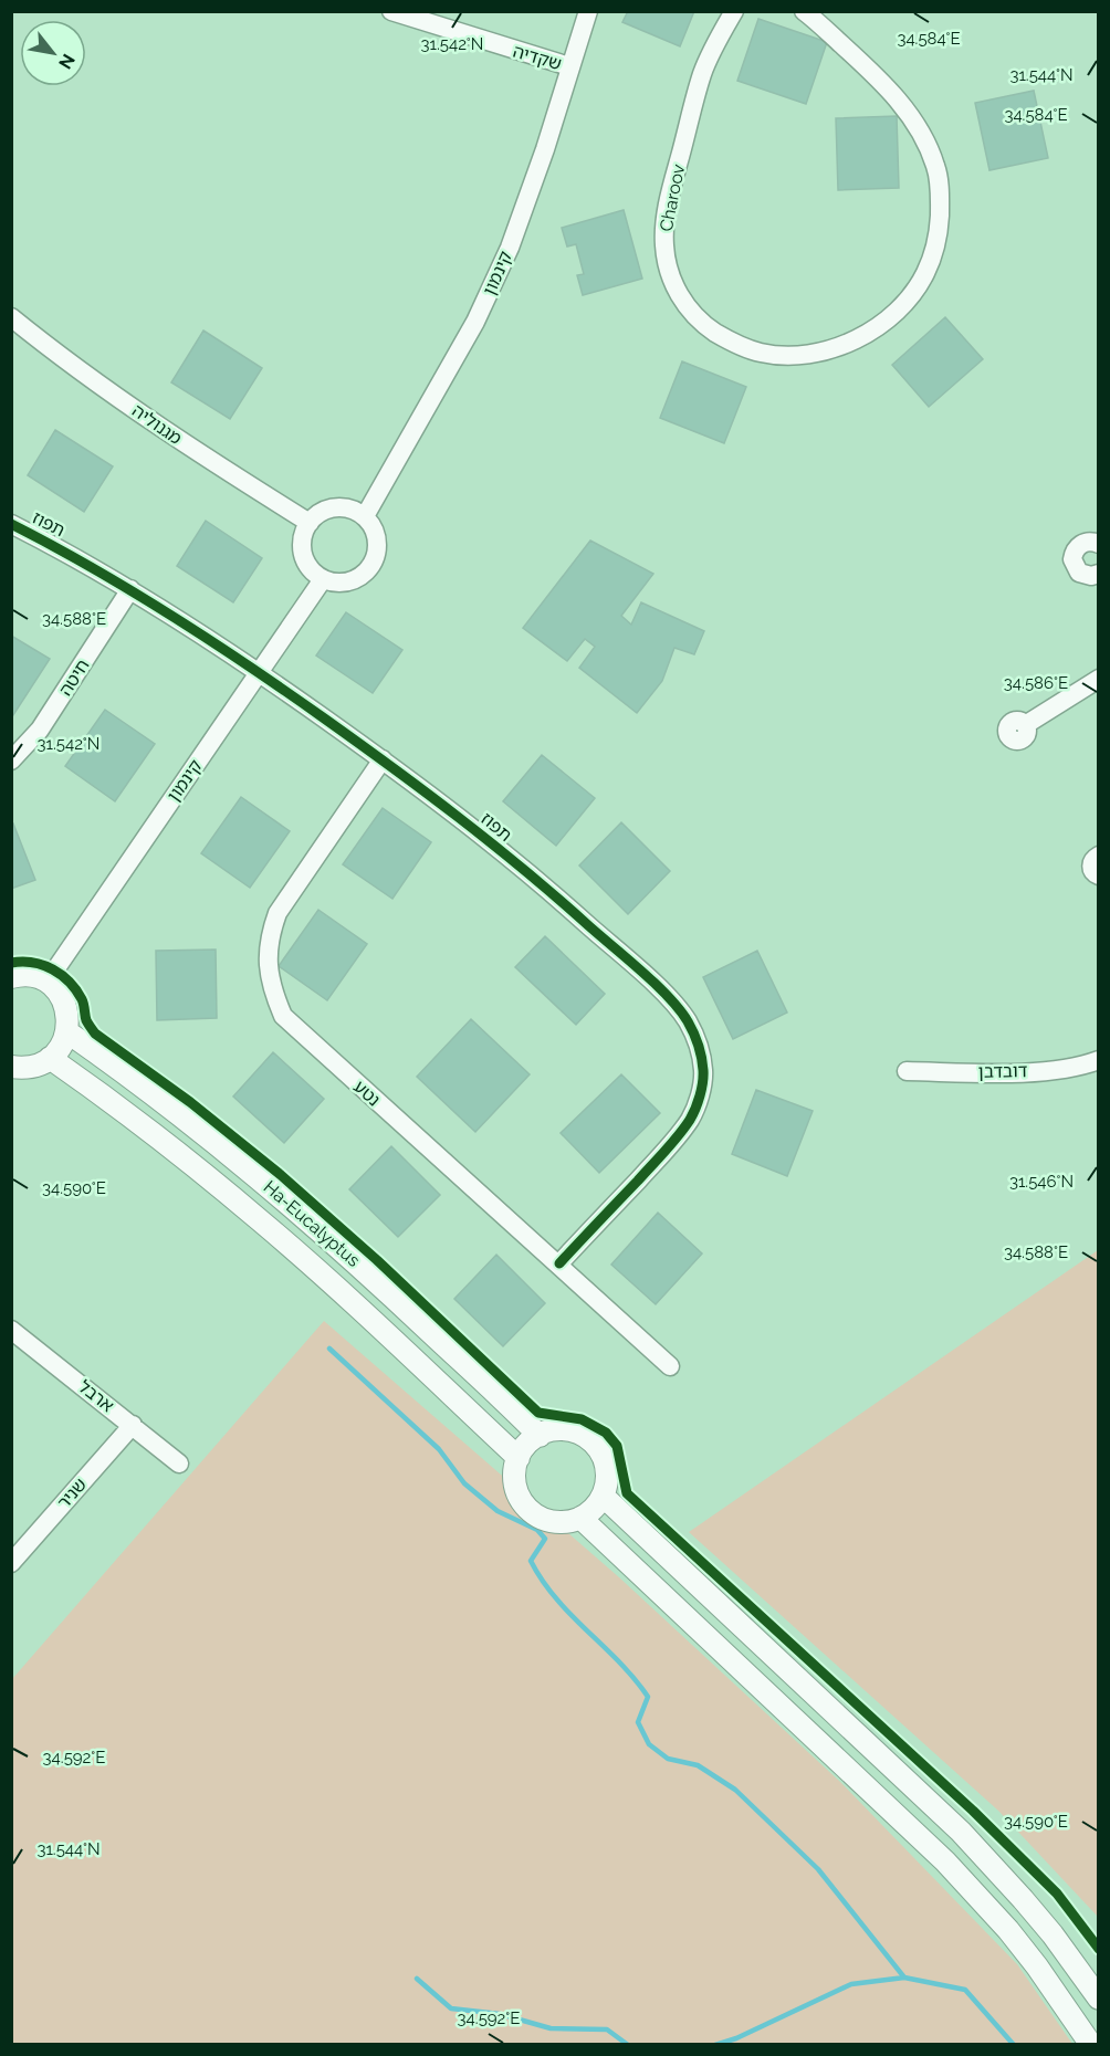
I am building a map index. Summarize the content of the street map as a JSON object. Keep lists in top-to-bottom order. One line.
{"streets":{"main road":["Ha-Eucalyptus"],"street":["שקדיה","Charoov","קינמון","מגנוליה","תפוז","חיטה","דובדבן","נטע","ארבל","שניר"]},"crossings":[["שקדיה","קינמון"],["קינמון","מגנוליה"],["קינמון","תפוז"],["תפוז","חיטה"],["תפוז","נטע"],["ארבל","שניר"]],"north":"bottom right","coordinates":["34.584°E","31.542°N","31.544°N","34.588°E","34.586°E","31.546°N","34.590°E","34.592°E"]}
